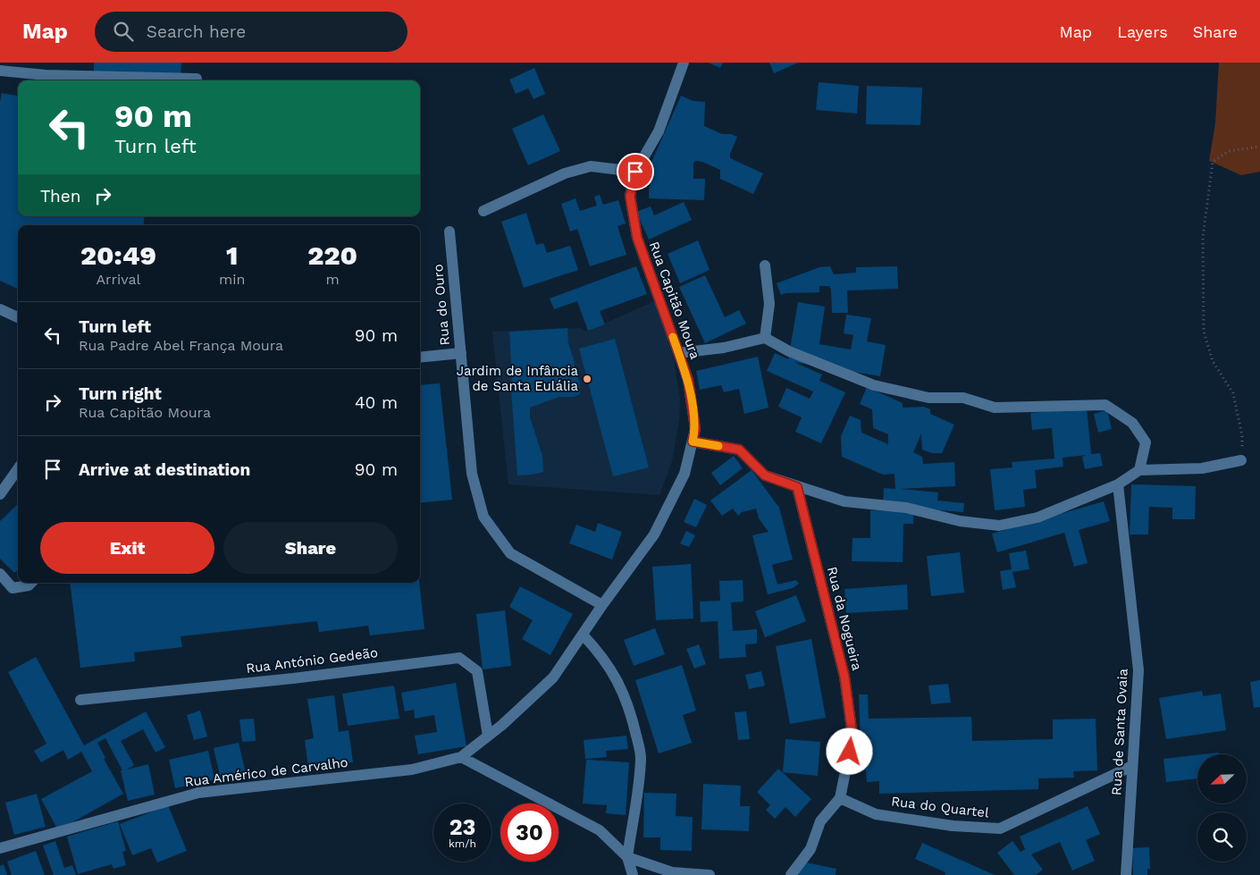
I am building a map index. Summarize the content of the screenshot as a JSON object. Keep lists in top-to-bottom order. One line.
{"streets":{"street":["Rua Capitão Moura","Rua do Ouro","Rua da Nogueira","Rua António Gedeão","Rua de Santa Ovaia","Rua Américo de Carvalho","Rua do Quartel"]},"crossings":[["Rua Capitão Moura","Rua do Ouro"],["Rua Capitão Moura","Rua António Gedeão"],["Rua Capitão Moura","Rua Américo de Carvalho"],["Rua da Nogueira","Rua do Quartel"],["Rua de Santa Ovaia","Rua do Quartel"]],"places":["Jardim de Infância de Santa Eulália"],"north":"bottom left","page":{"header":"Map","search":"Search here","nav":["Map","Layers","Share"],"turn":["90 m","Turn left"],"then":"Then","eta":["20:49","Arrival","1","min","220","m"],"list":[{"name":"Turn left","note":"Rua Padre Abel França Moura","value":"90 m"},{"name":"Turn right","note":"Rua Capitão Moura","value":"40 m"},{"name":"Arrive at destination","value":"90 m"}],"buttons":["Exit","Share"],"speed":"23 km/h","limit":"30"}}
